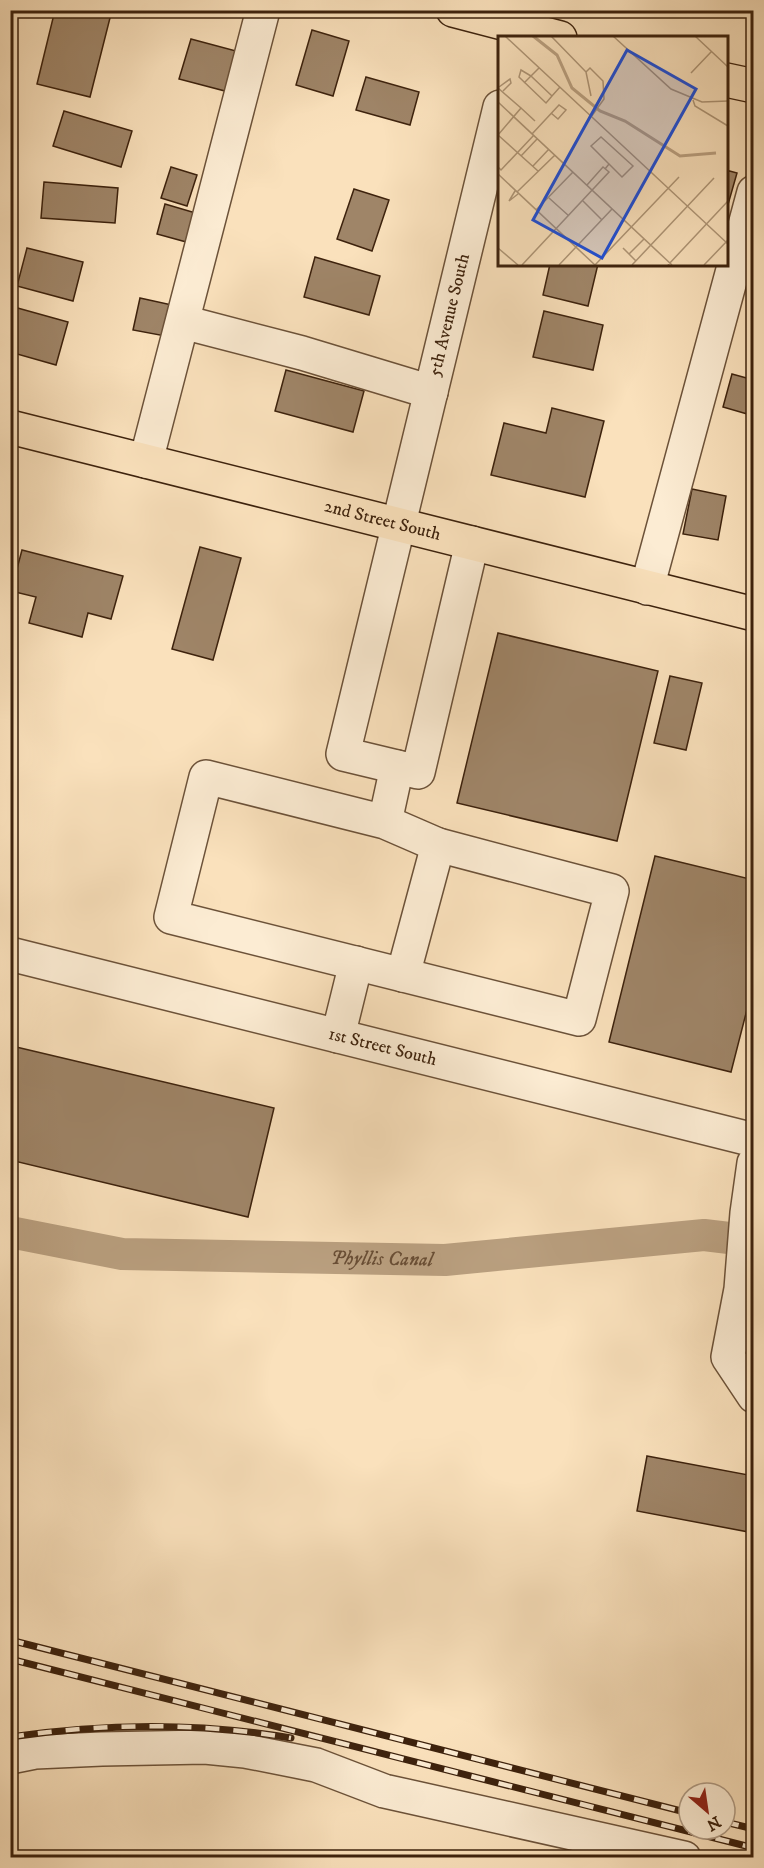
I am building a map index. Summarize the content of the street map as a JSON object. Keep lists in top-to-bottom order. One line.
{"streets":{"main road":["2nd Street South"],"street":["5th Avenue South","1st Street South"]},"crossings":[["5th Avenue South","2nd Street South"]],"water":["Phyllis Canal"],"north":"bottom right"}
